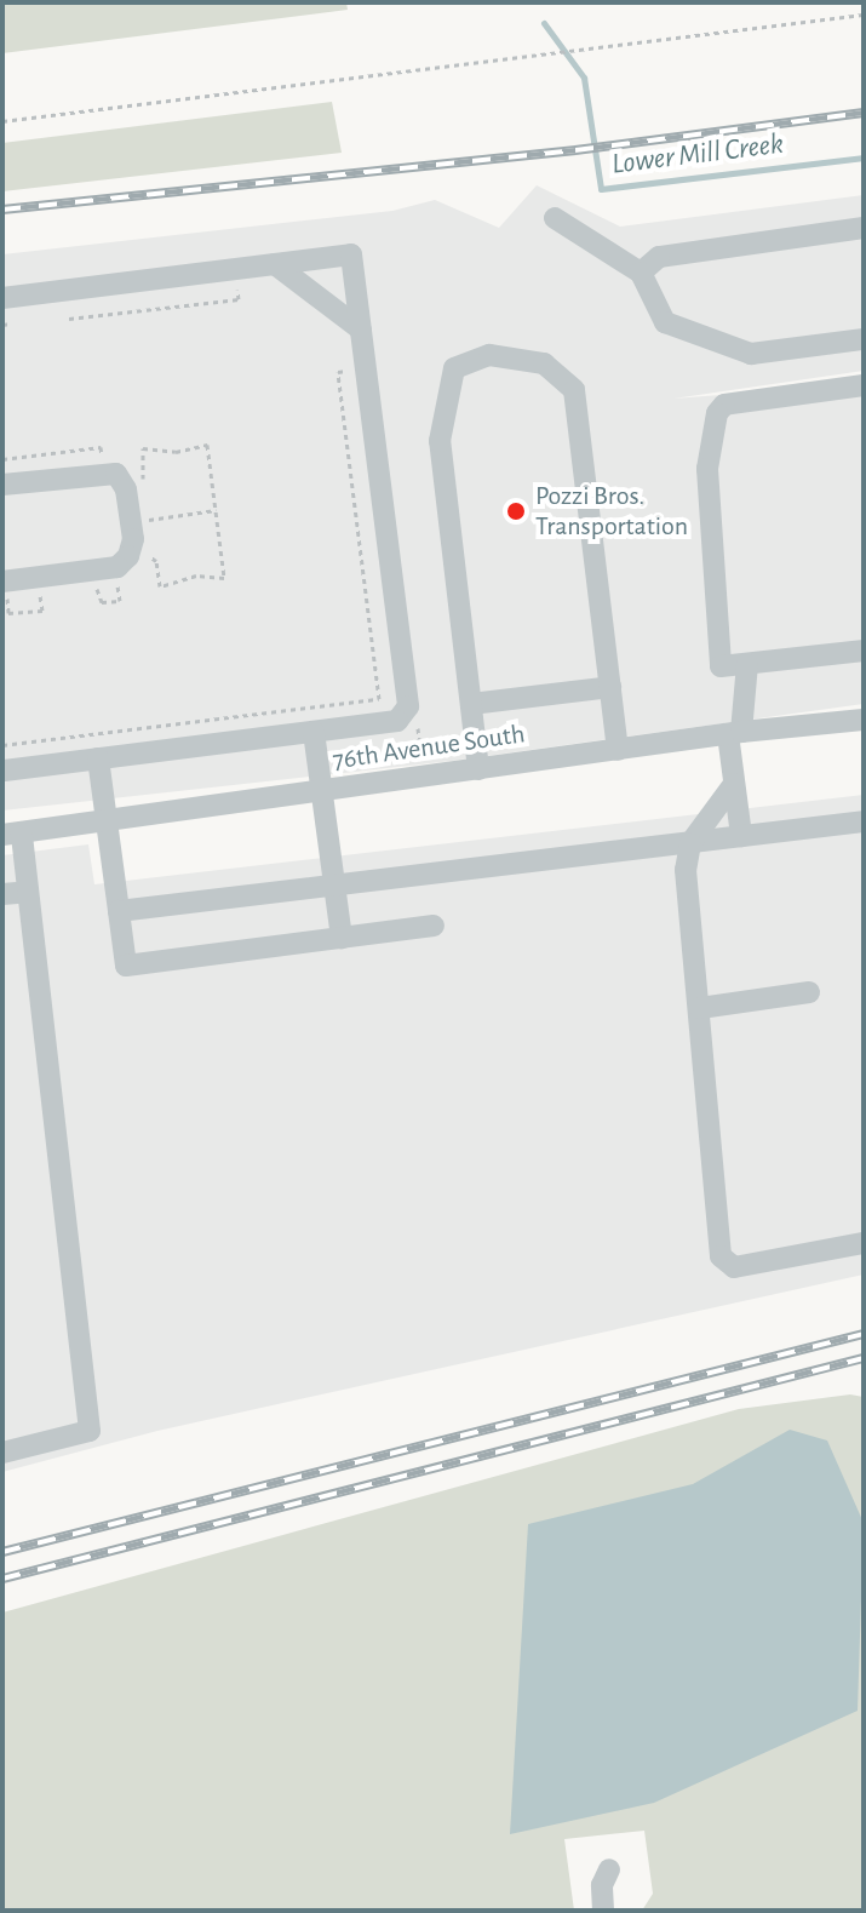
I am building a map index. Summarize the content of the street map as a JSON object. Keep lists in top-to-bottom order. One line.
{"streets":{"street":["76th Avenue South"]},"water":["Lower Mill Creek"],"places":["Pozzi Bros. Transportation"]}
